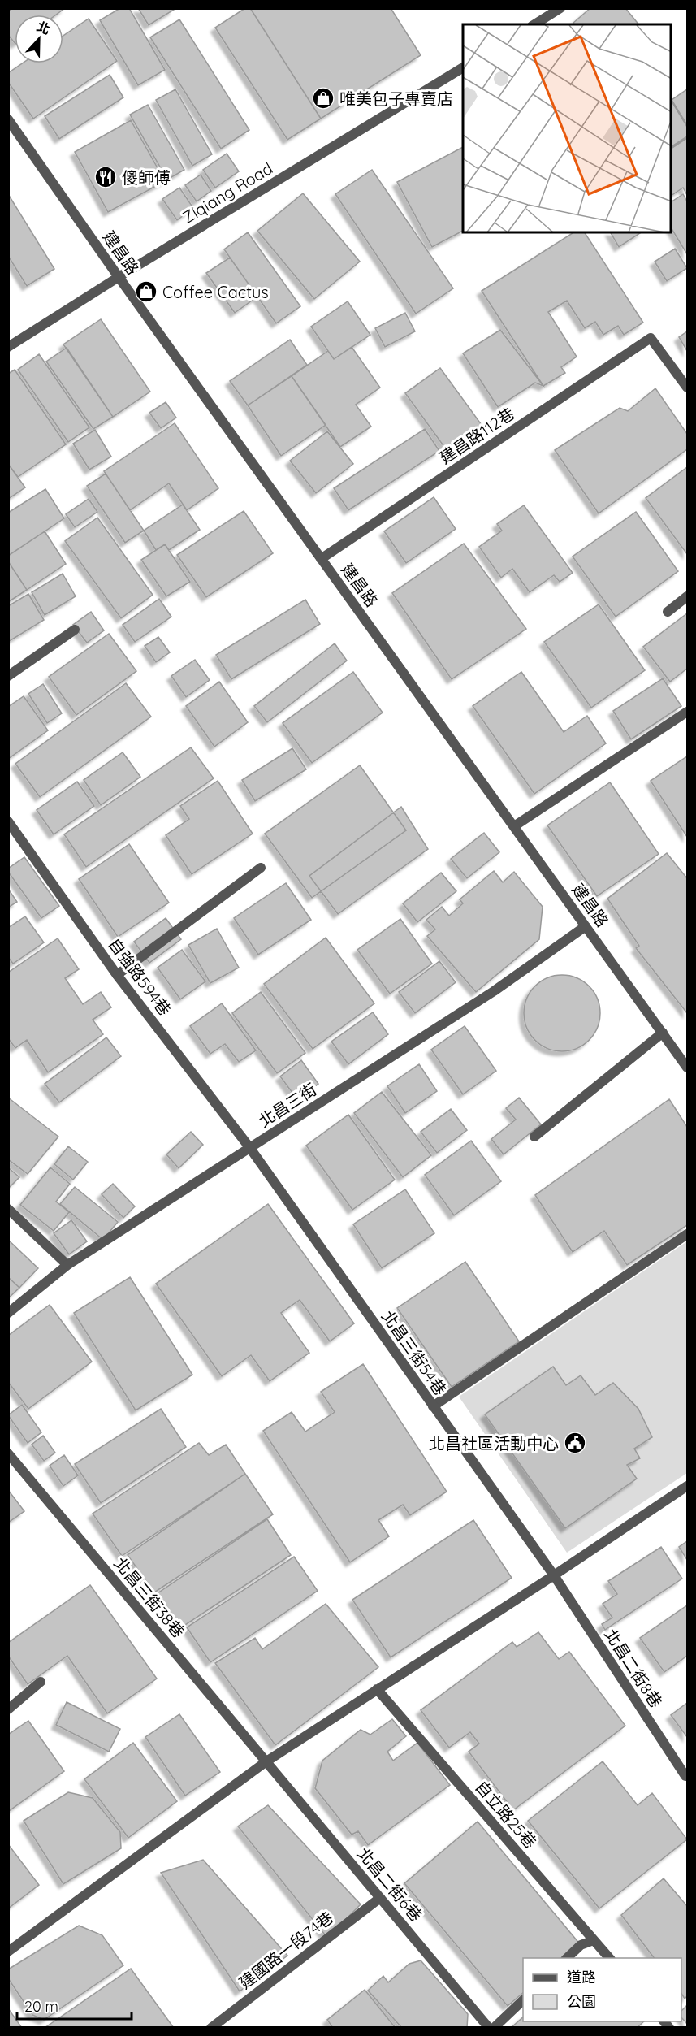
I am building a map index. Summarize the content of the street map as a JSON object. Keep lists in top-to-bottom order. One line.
{"streets":{"street":["Ziqiang Road","建昌路","建昌路112巷","自強路594巷","北昌三街","北昌三街54巷","北昌三街38巷","北昌二街8巷","自立路25巷","北昌二街6巷","建國路一段74巷"]},"crossings":[["Ziqiang Road","建昌路"],["建昌路","建昌路112巷"],["建昌路","北昌三街"],["自強路594巷","北昌三街"],["自強路594巷","北昌三街54巷"],["北昌三街","北昌三街54巷"],["北昌三街54巷","北昌二街8巷"],["北昌三街38巷","北昌二街6巷"],["北昌二街6巷","建國路一段74巷"]],"places":{"shop":["唯美包子專賣店","Coffee Cactus"],"restaurant":["傻師傅"],"public building":["北昌社區活動中心"]},"legend":["道路","公園"],"scale_bar":"20 m","north":"top"}
